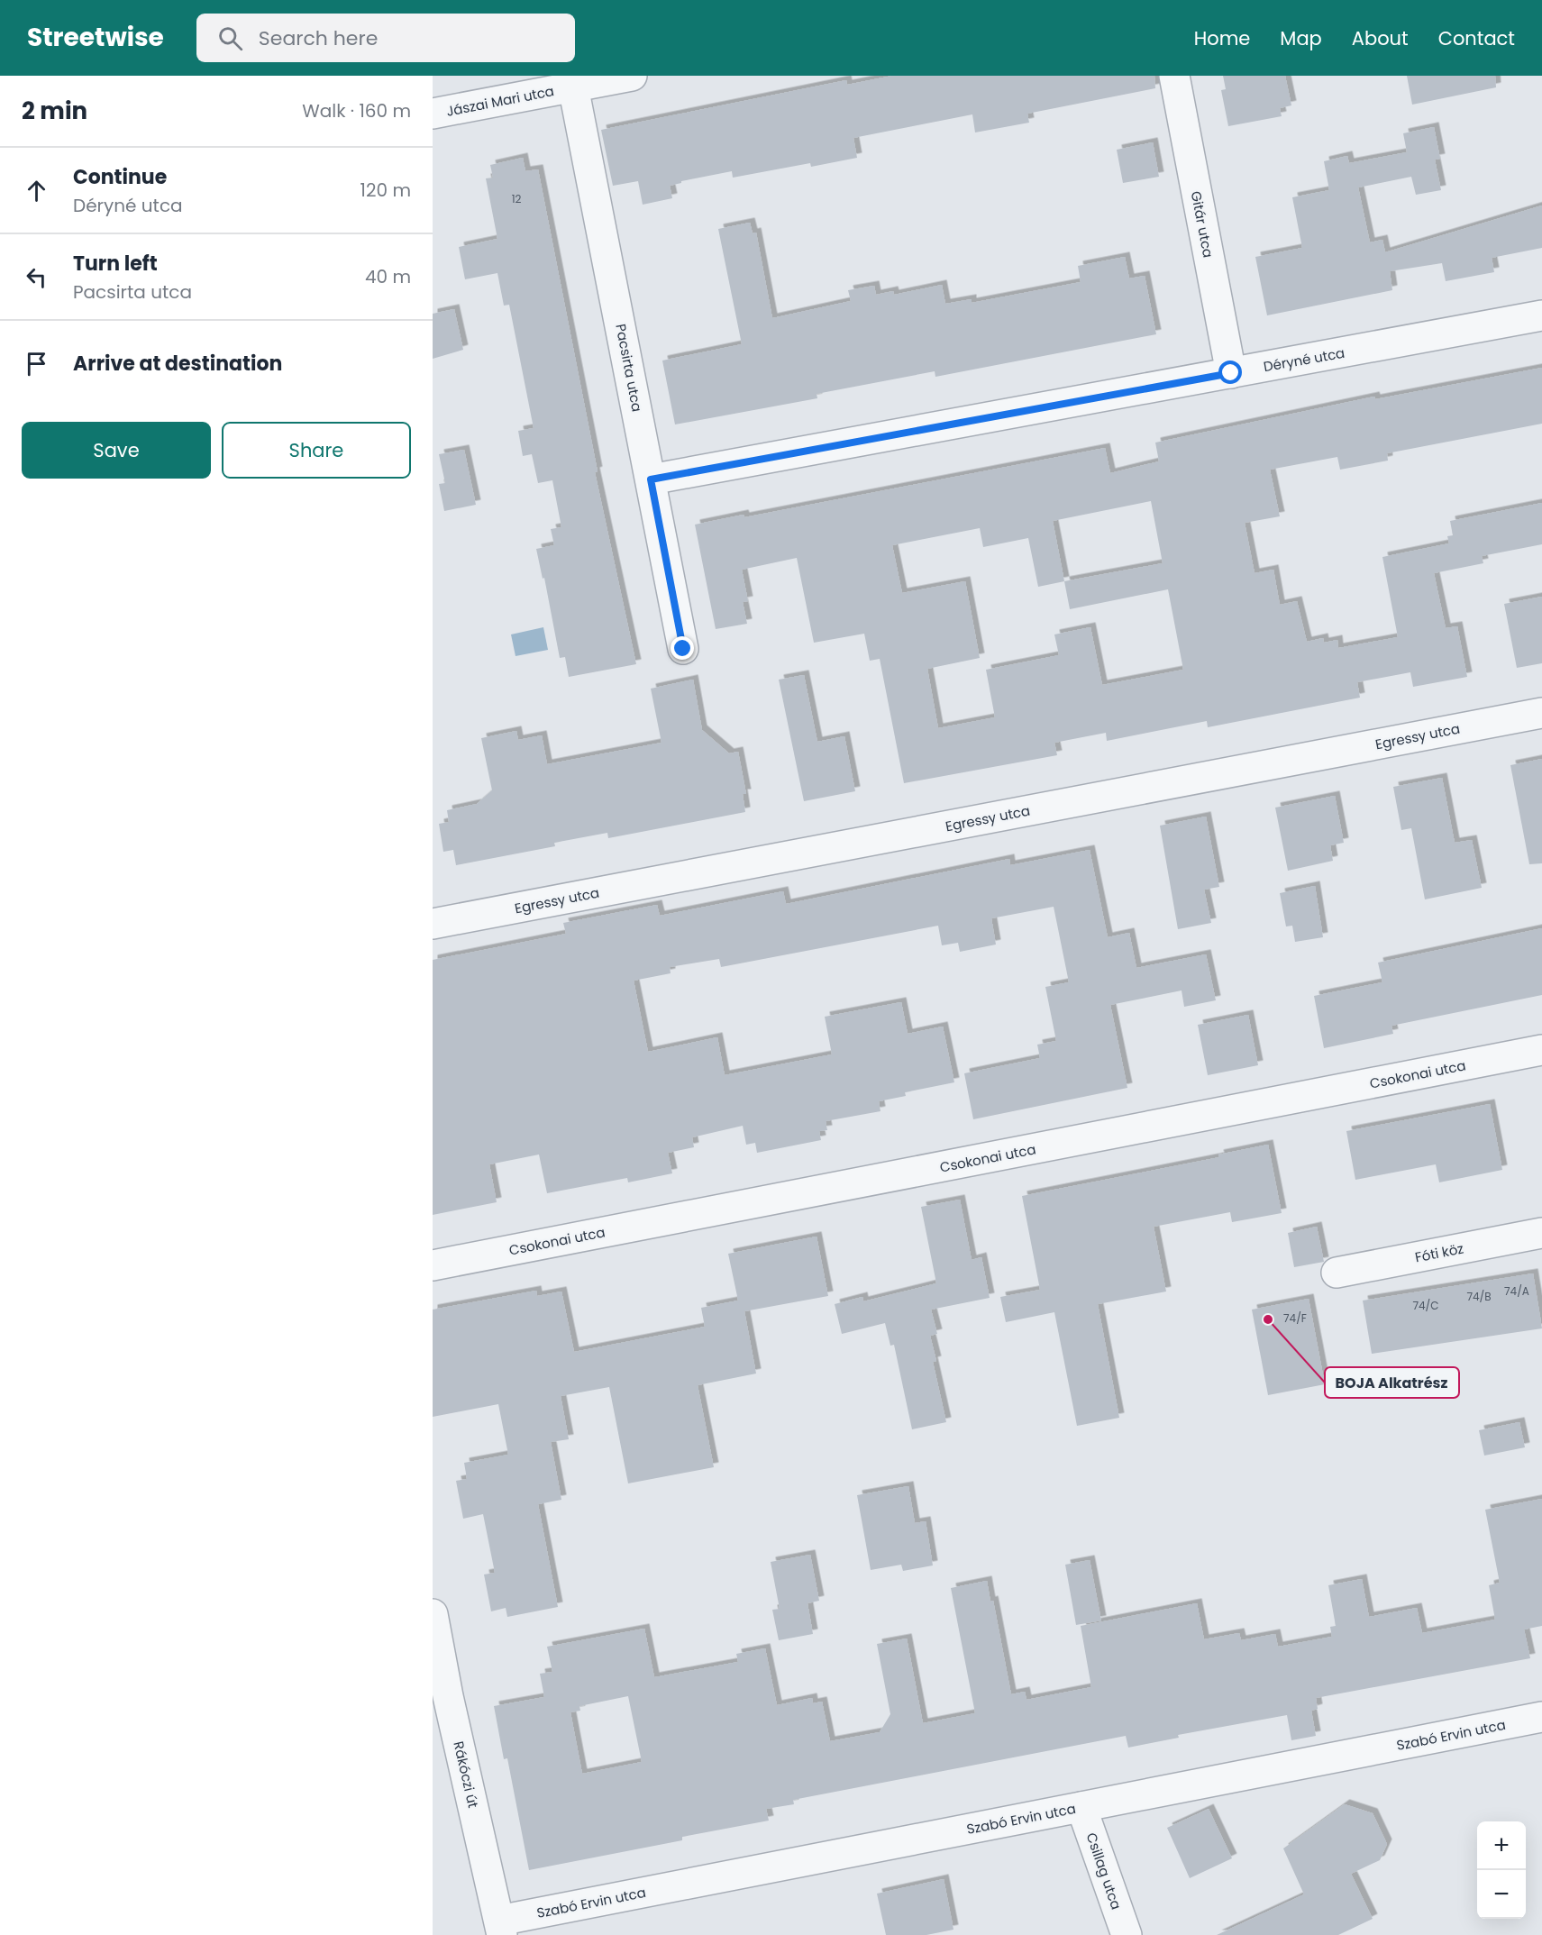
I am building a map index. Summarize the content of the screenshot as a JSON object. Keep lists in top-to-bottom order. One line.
{"streets":{"street":["Jászai Mari utca","Gitár utca","Déryné utca","Pacsirta utca","Egressy utca","Csokonai utca","Fóti köz","Szabó Ervin utca","Rákóczi út","Csillag utca"]},"crossings":[["Jászai Mari utca","Pacsirta utca"],["Gitár utca","Déryné utca"],["Déryné utca","Pacsirta utca"],["Szabó Ervin utca","Rákóczi út"],["Szabó Ervin utca","Csillag utca"]],"places":["BOJA Alkatrész"],"house_numbers":["12","74/A","74/B","74/C","74/F"],"page":{"header":"Streetwise","search":"Search here","nav":["Home","Map","About","Contact"],"heading":["2 min","Walk · 160 m"],"list":[["Continue","Déryné utca","120 m"],["Turn left","Pacsirta utca","40 m"],"Arrive at destination"],"buttons":["Save","Share"],"map_buttons":["+","−"]}}
